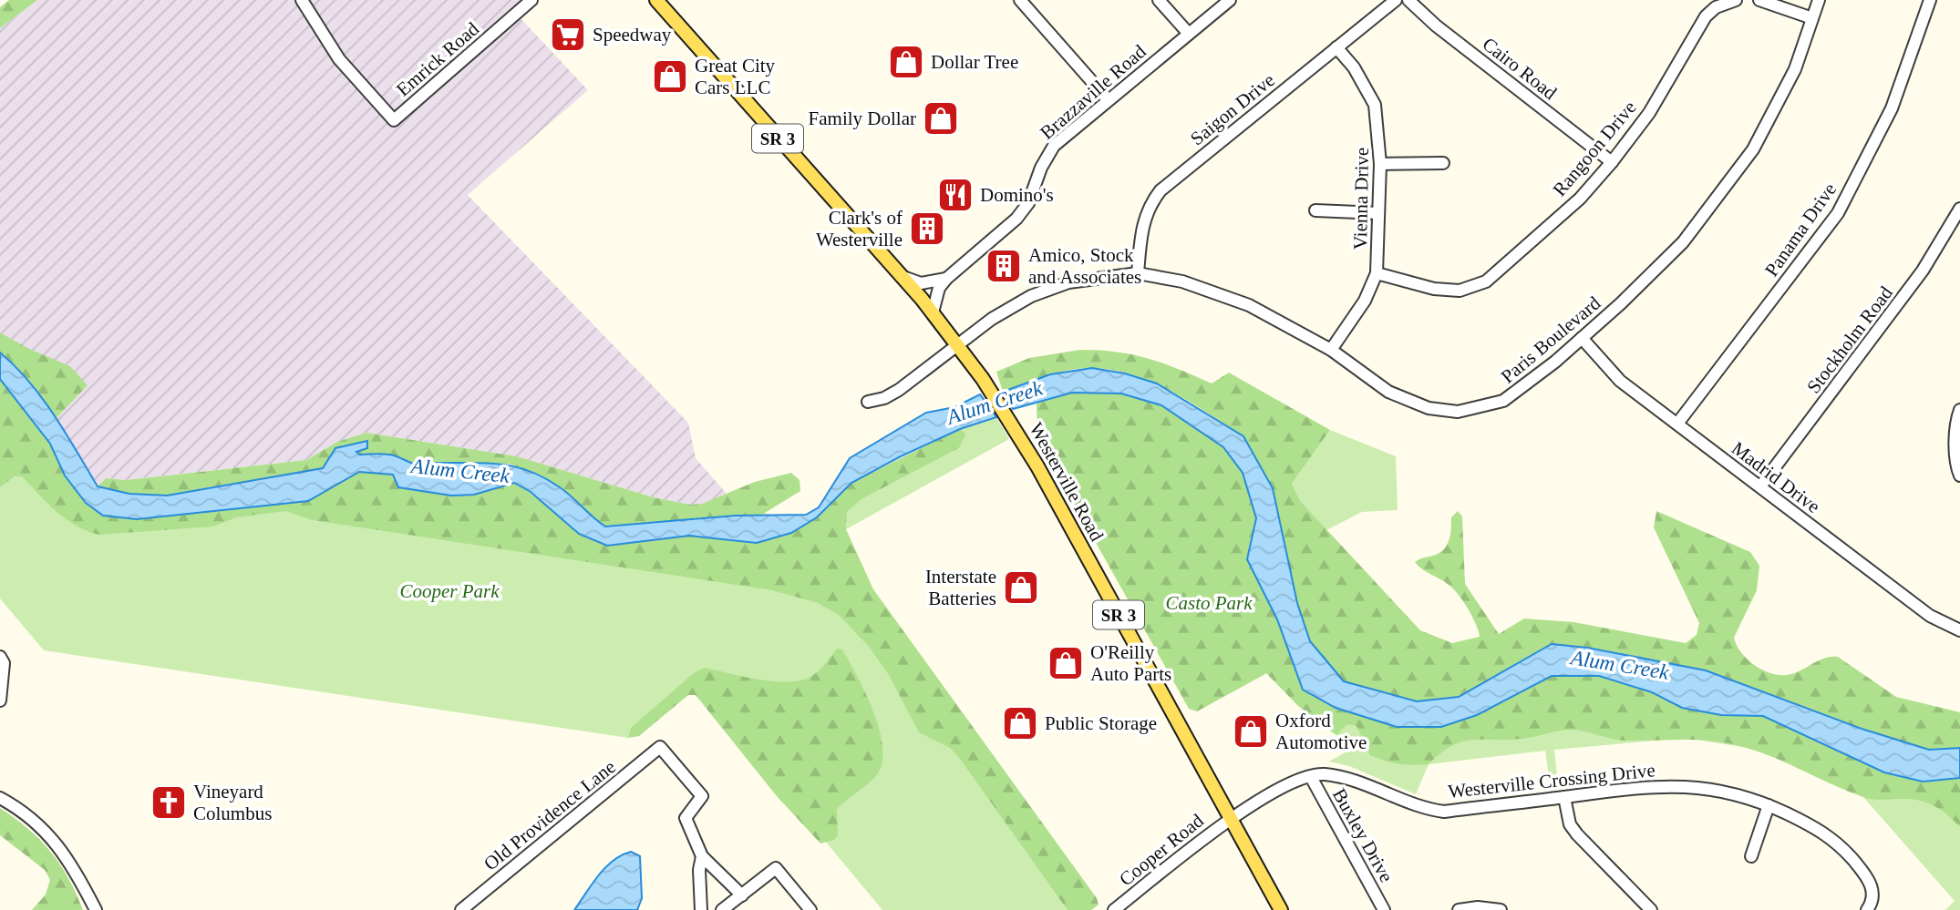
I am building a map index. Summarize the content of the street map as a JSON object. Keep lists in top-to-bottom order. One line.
{"streets":{"main road":["SR 3","Westerville Road"],"street":["Emrick Road","Cairo Road","Brazzaville Road","Saigon Drive","Rangoon Drive","Vienna Drive","Panama Drive","Paris Boulevard","Stockholm Road","Madrid Drive","Westerville Crossing Drive","Old Providence Lane","Buxley Drive","Cooper Road"]},"crossings":[["Cairo Road","Rangoon Drive"],["Brazzaville Road","Westerville Road"],["Saigon Drive","Vienna Drive"],["Saigon Drive","Paris Boulevard"],["Rangoon Drive","Vienna Drive"],["Vienna Drive","Paris Boulevard"],["Panama Drive","Madrid Drive"],["Paris Boulevard","Madrid Drive"],["Paris Boulevard","Westerville Road"],["Stockholm Road","Madrid Drive"],["Westerville Road","Westerville Crossing Drive"],["Westerville Road","Cooper Road"],["Westerville Crossing Drive","Buxley Drive"],["Westerville Crossing Drive","Cooper Road"]],"water":["Alum Creek"],"parks":["Cooper Park","Casto Park"],"places":{"supermarket":["Speedway"],"shop":["Dollar Tree","Great City Cars LLC","Family Dollar","Interstate Batteries","O'Reilly Auto Parts","Public Storage","Oxford Automotive"],"restaurant":["Domino's"],"building":["Clark's of Westerville","Amico, Stock and Associates"],"church":["Vineyard Columbus"]}}
